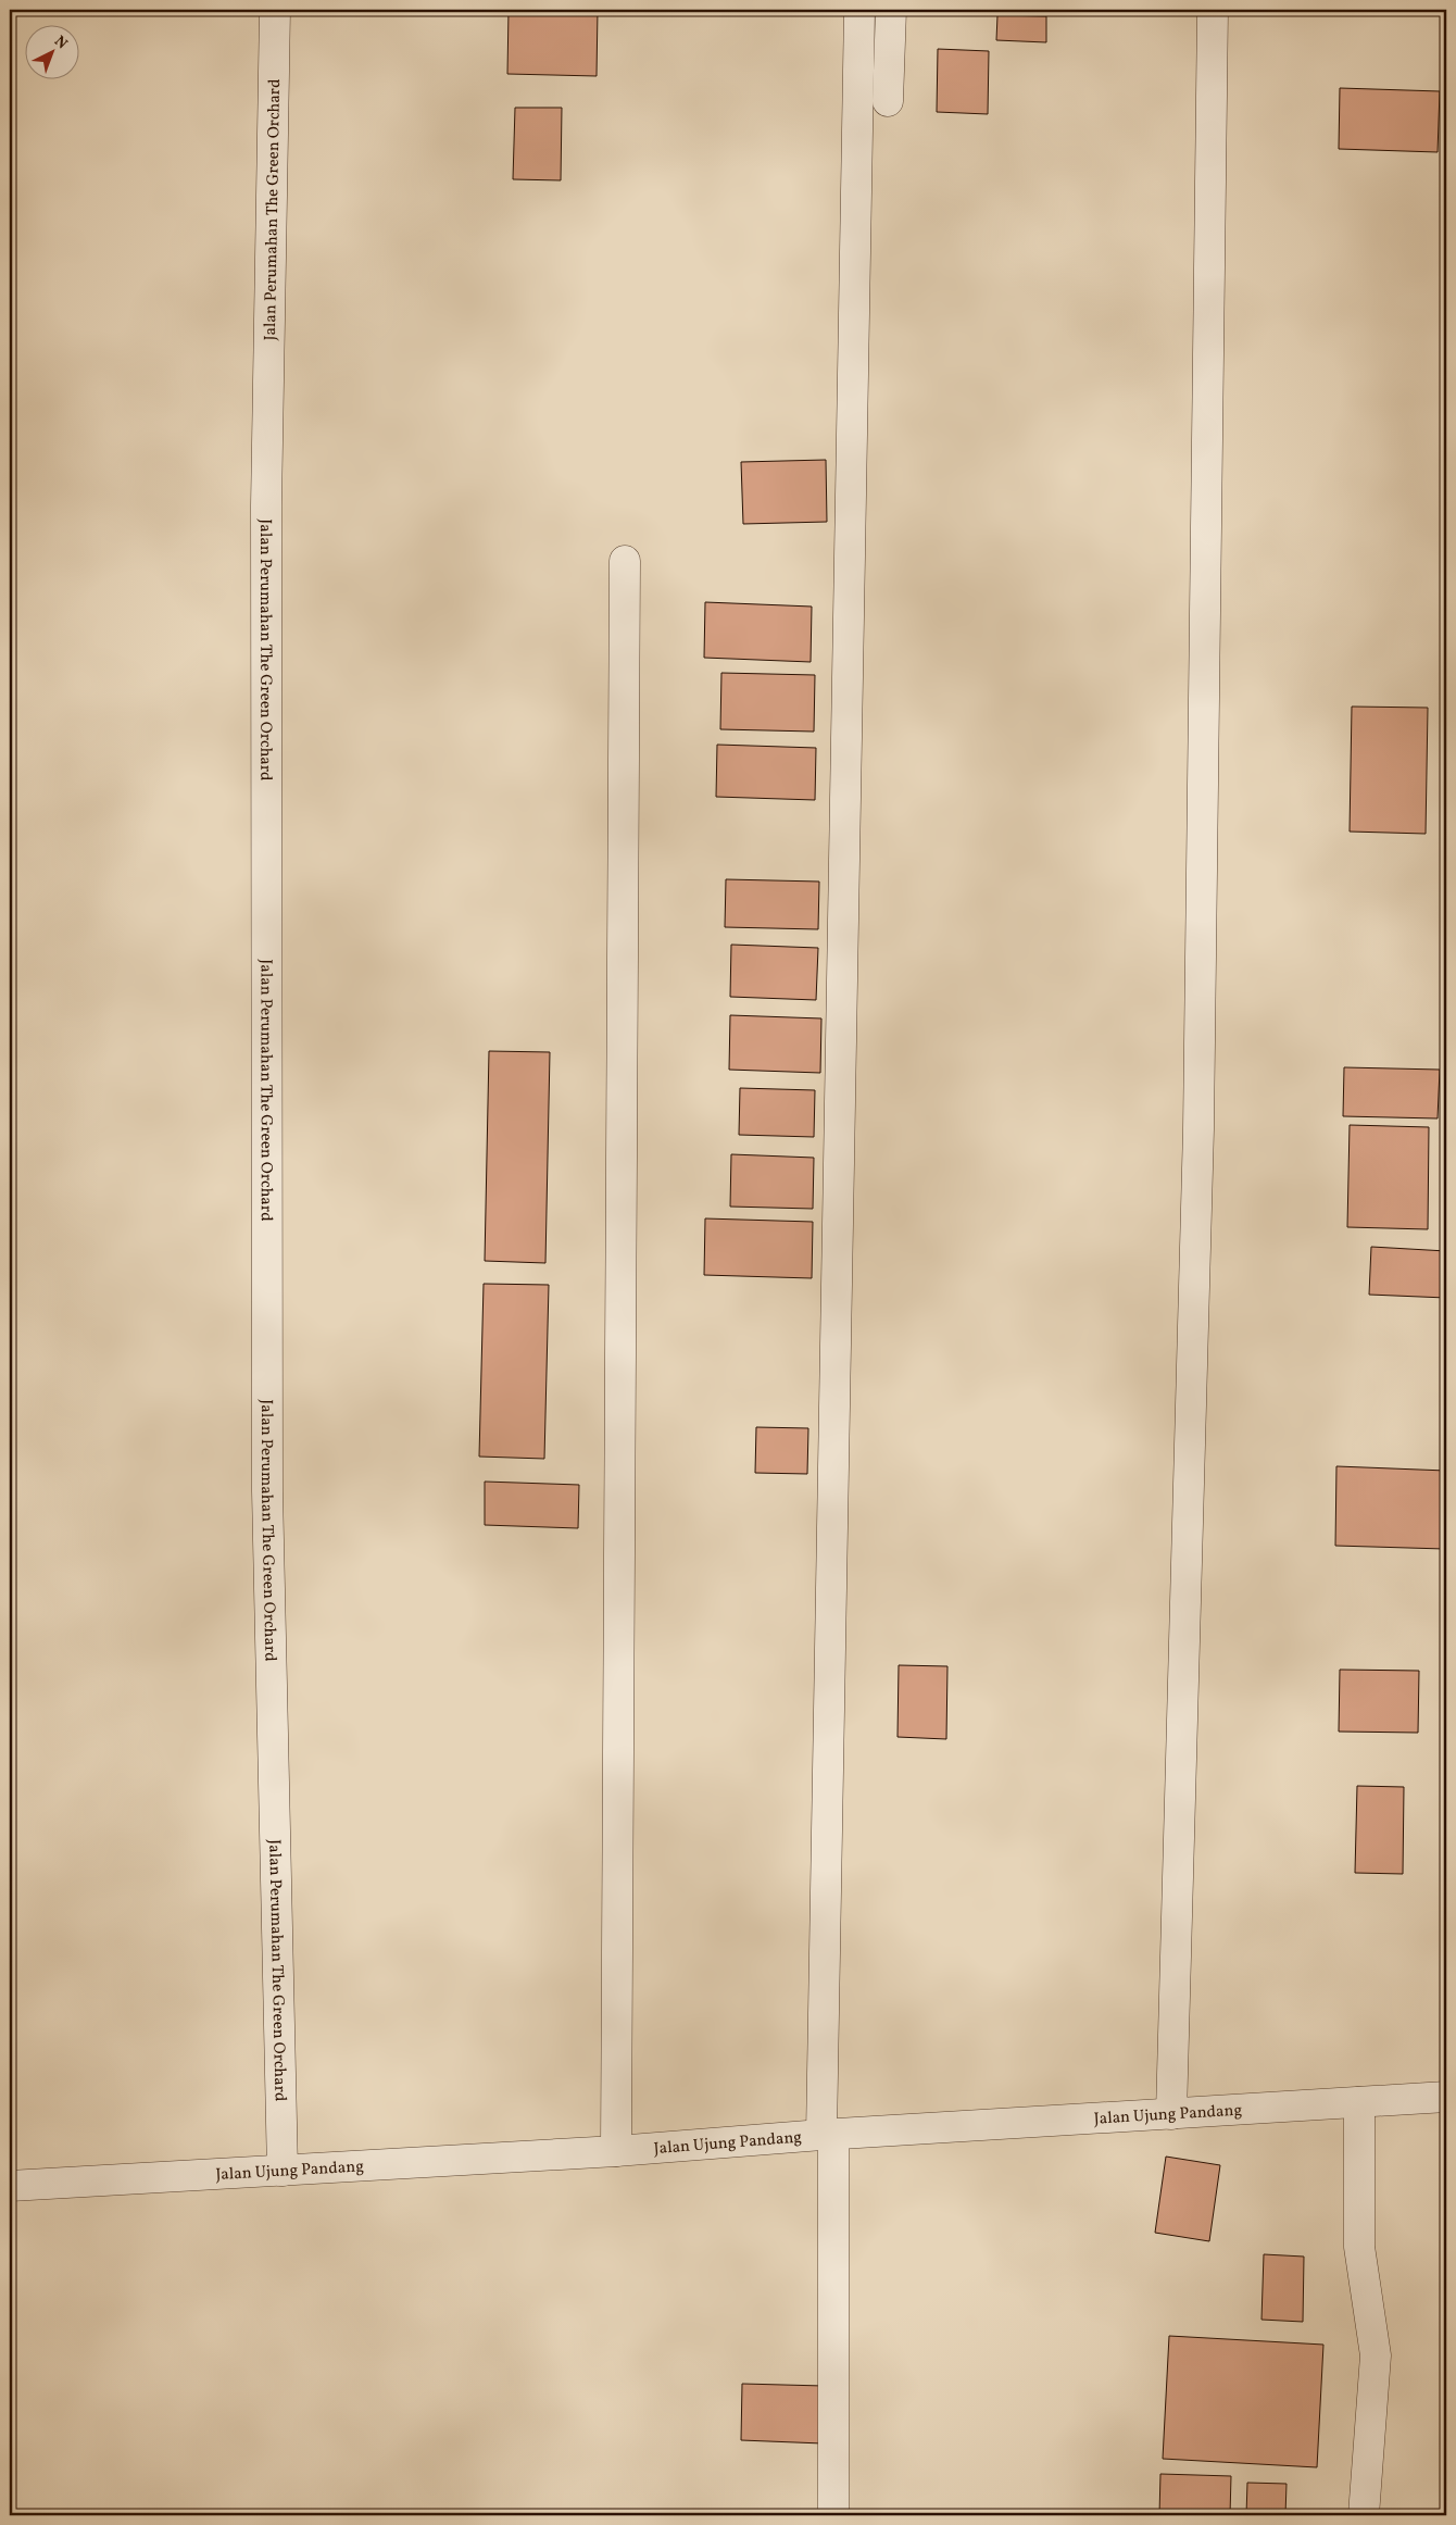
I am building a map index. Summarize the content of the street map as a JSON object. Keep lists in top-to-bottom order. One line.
{"streets":{"street":["Jalan Perumahan The Green Orchard","Jalan Ujung Pandang"]},"crossings":[["Jalan Perumahan The Green Orchard","Jalan Ujung Pandang"]],"north":"top right"}
